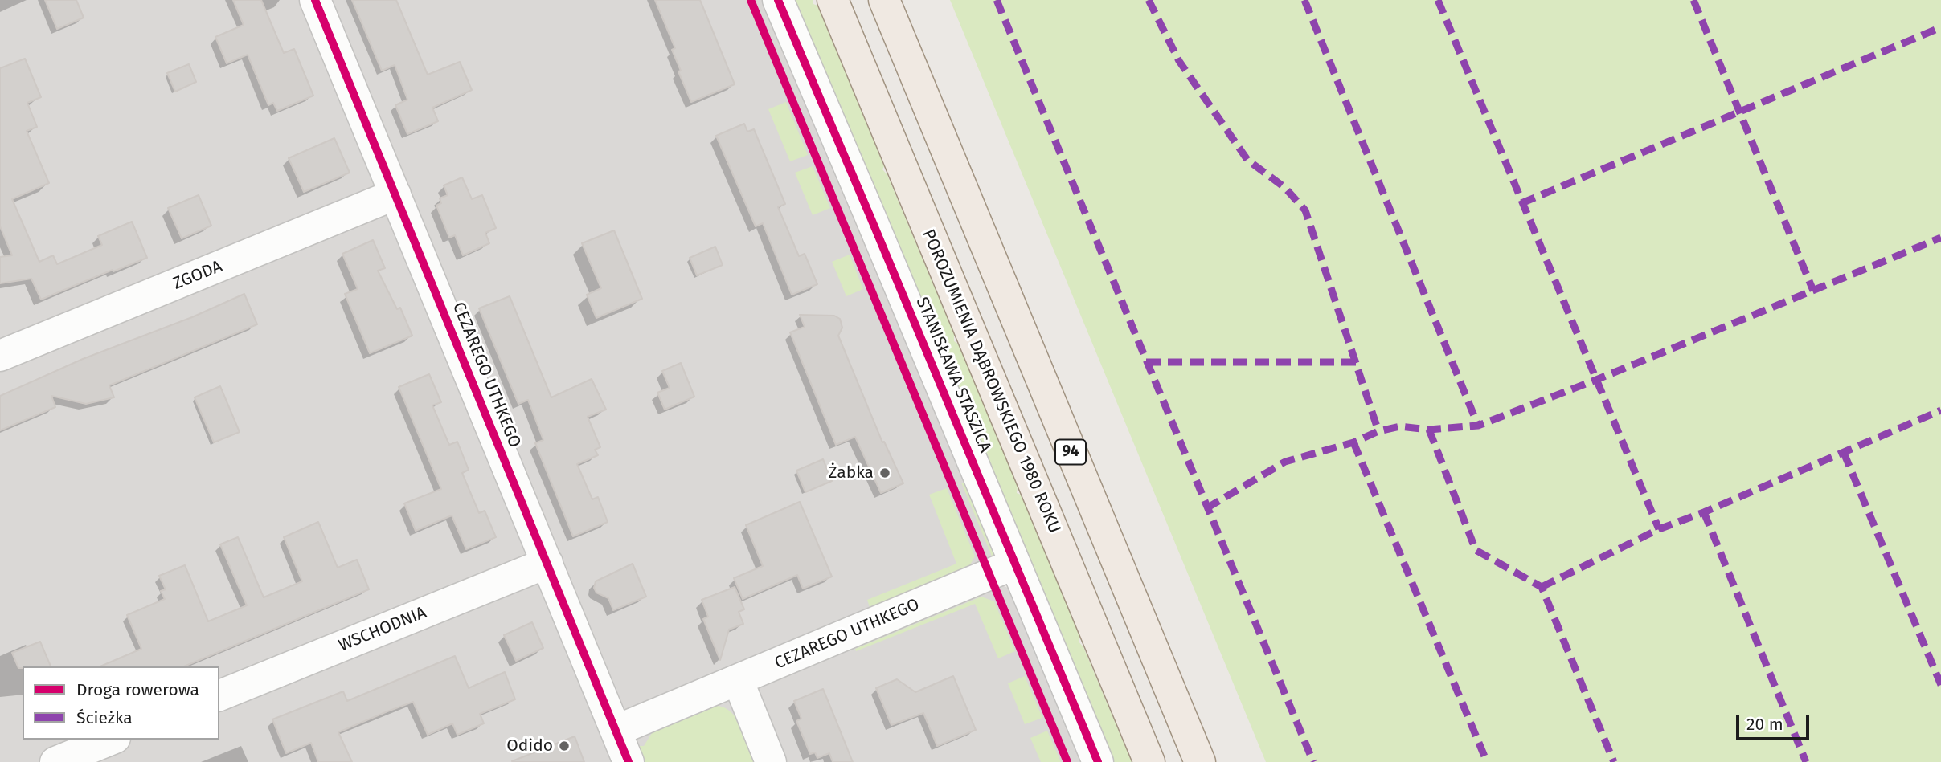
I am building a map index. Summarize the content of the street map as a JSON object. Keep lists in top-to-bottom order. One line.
{"streets":{"main road":["POROZUMIENIA DĄBROWSKIEGO 1980 ROKU","94"],"street":["ZGODA","CEZAREGO UTHKEGO","STANISŁAWA STASZICA","WSCHODNIA"]},"crossings":[["ZGODA","CEZAREGO UTHKEGO"],["CEZAREGO UTHKEGO","STANISŁAWA STASZICA"],["CEZAREGO UTHKEGO","WSCHODNIA"]],"places":["Żabka","Odido"],"legend":["Droga rowerowa","Ścieżka"],"scale_bar":"20 m"}
